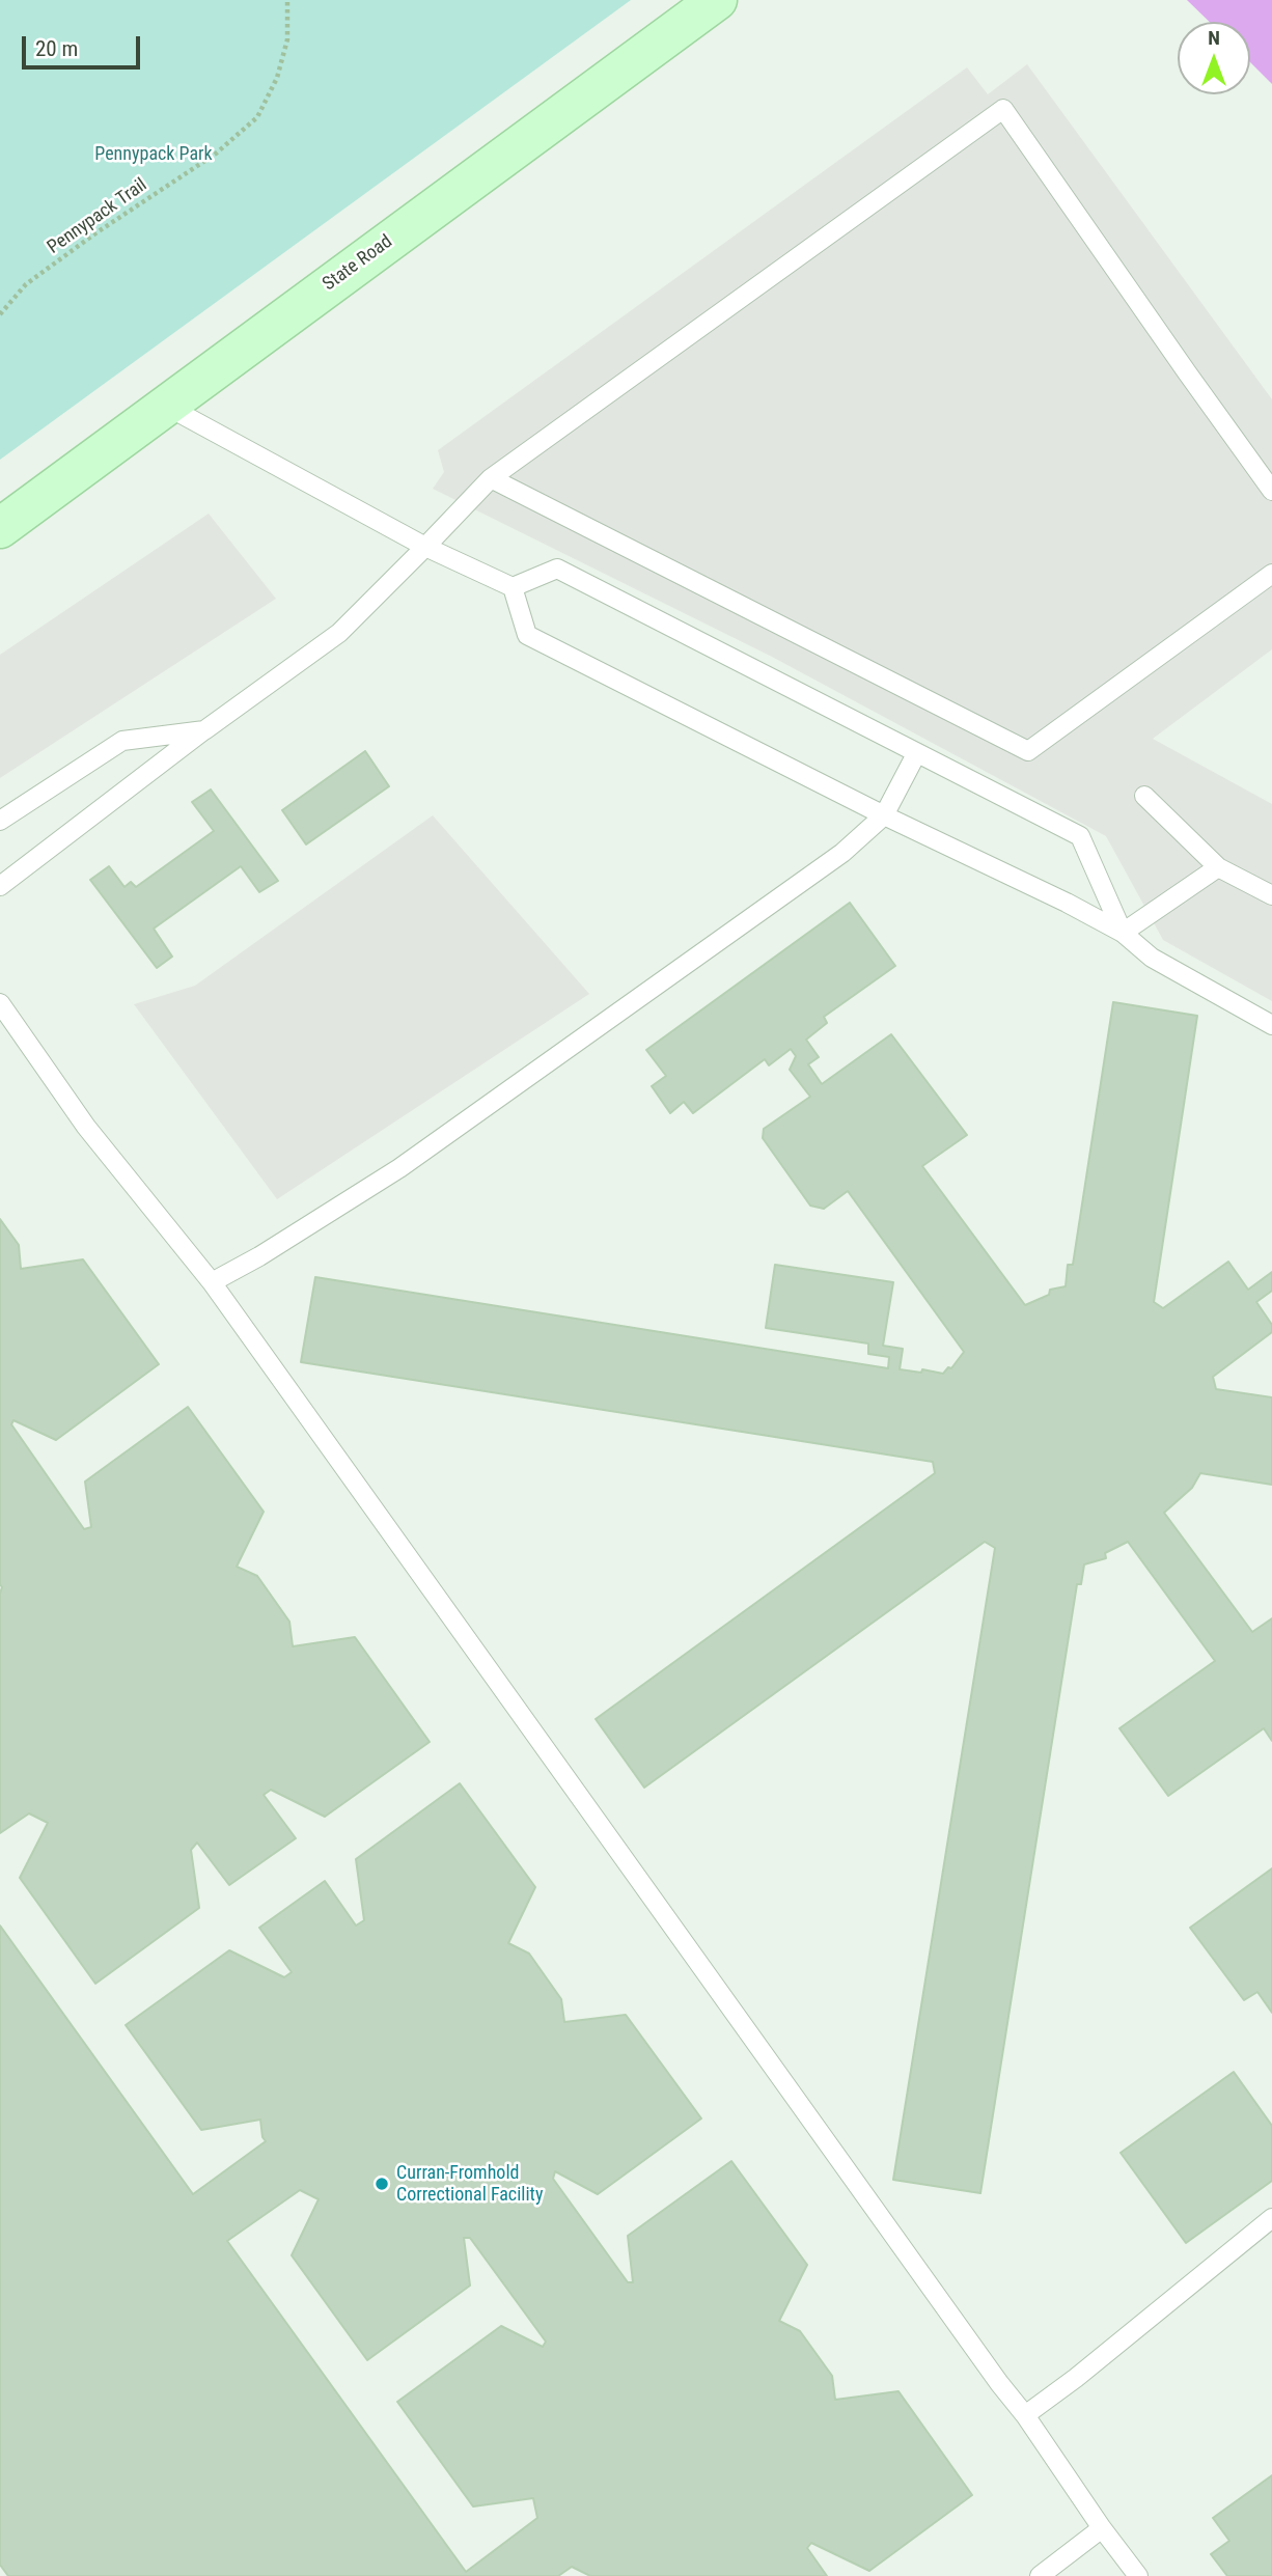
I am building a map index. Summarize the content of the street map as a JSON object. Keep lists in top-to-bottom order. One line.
{"streets":{"main road":["State Road"],"path":["Pennypack Trail"]},"parks":["Pennypack Park"],"places":["Curran-Fromhold Correctional Facility"],"scale_bar":"20 m","north":"top"}
